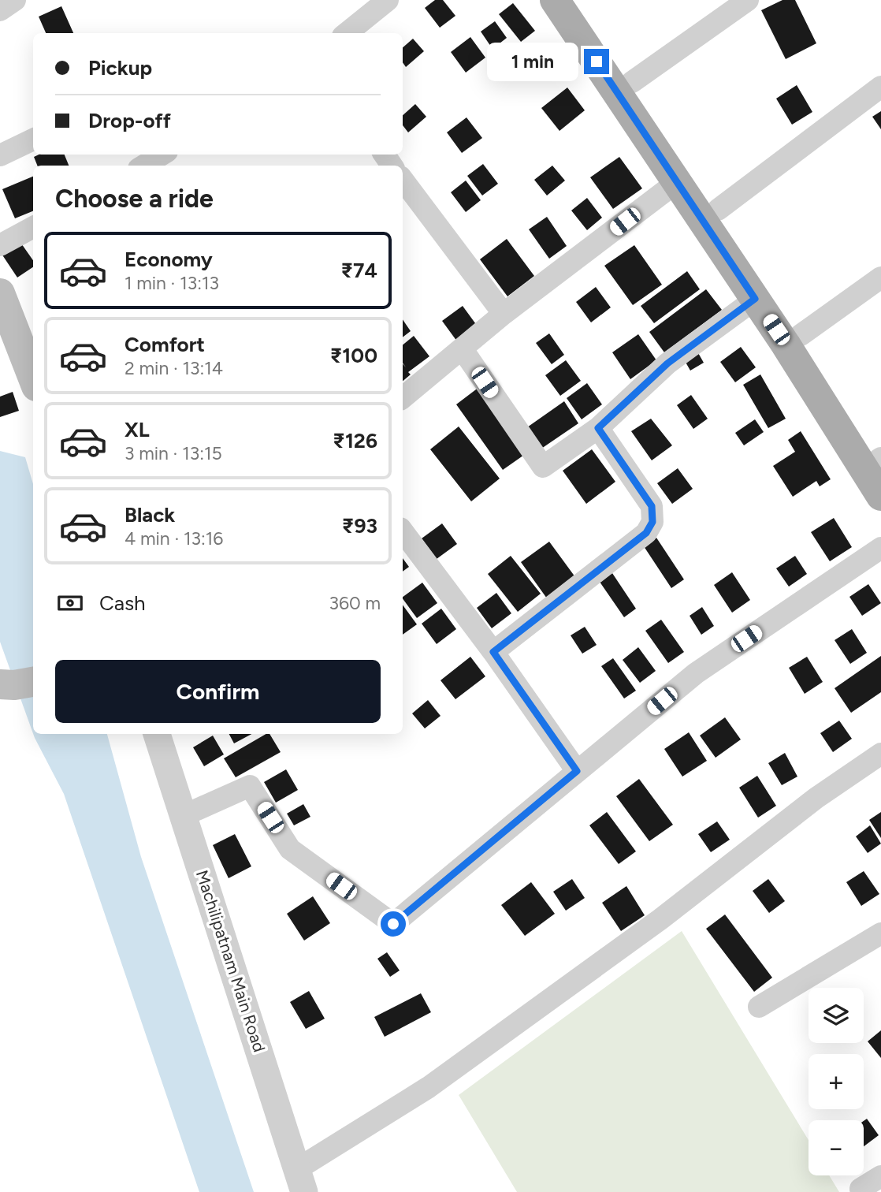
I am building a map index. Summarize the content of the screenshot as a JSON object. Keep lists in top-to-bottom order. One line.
{"streets":{"street":["Machilipatnam Main Road"]},"page":{"banner":["Pickup","Drop-off"],"bubble":"1 min","heading":"Choose a ride","list":[{"name":"Economy","note":"1 min · 13:13","value":"₹74"},{"name":"Comfort","note":"2 min · 13:14","value":"₹100"},{"name":"XL","note":"3 min · 13:15","value":"₹126"},{"name":"Black","note":"4 min · 13:16","value":"₹93"}],"pay":["Cash","360 m"],"buttons":"Confirm","map_buttons":["+","−"]}}
